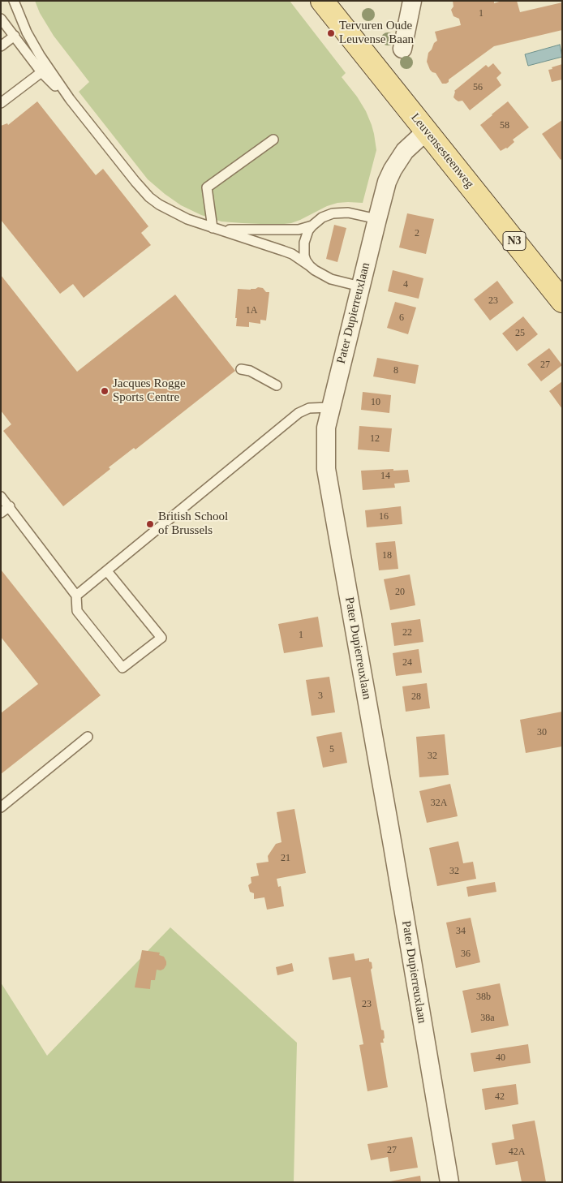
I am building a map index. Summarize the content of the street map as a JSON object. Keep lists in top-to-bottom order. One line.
{"streets":{"main road":["Leuvensesteenweg","N3"],"street":["Pater Dupierreuxlaan"]},"crossings":[["Leuvensesteenweg","Pater Dupierreuxlaan"]],"places":["Tervuren Oude Leuvense Baan","Jacques Rogge Sports Centre","British School of Brussels"],"house_numbers":["1","56","58","2","4","23","1A","6","25","27","8","10","12","14","16","18","20","22","1","24","3","28","30","5","32","32A","21","32","34","36","38b","23","38a","40","42","27","42A"]}
